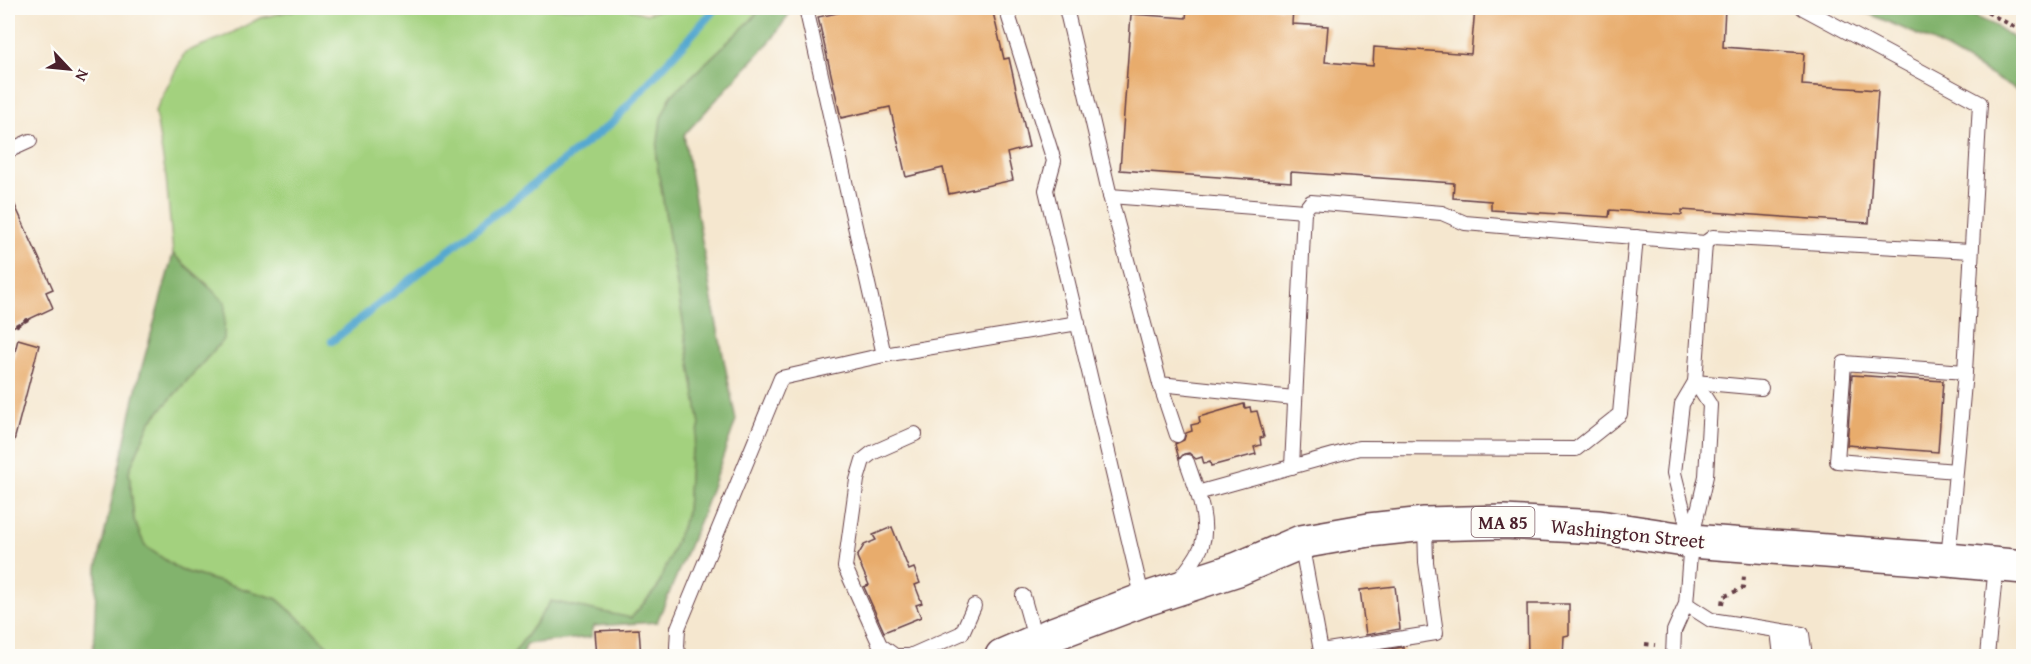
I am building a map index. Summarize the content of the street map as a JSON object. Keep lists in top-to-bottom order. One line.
{"streets":{"main road":["MA 85","Washington Street"]},"north":"bottom right"}
